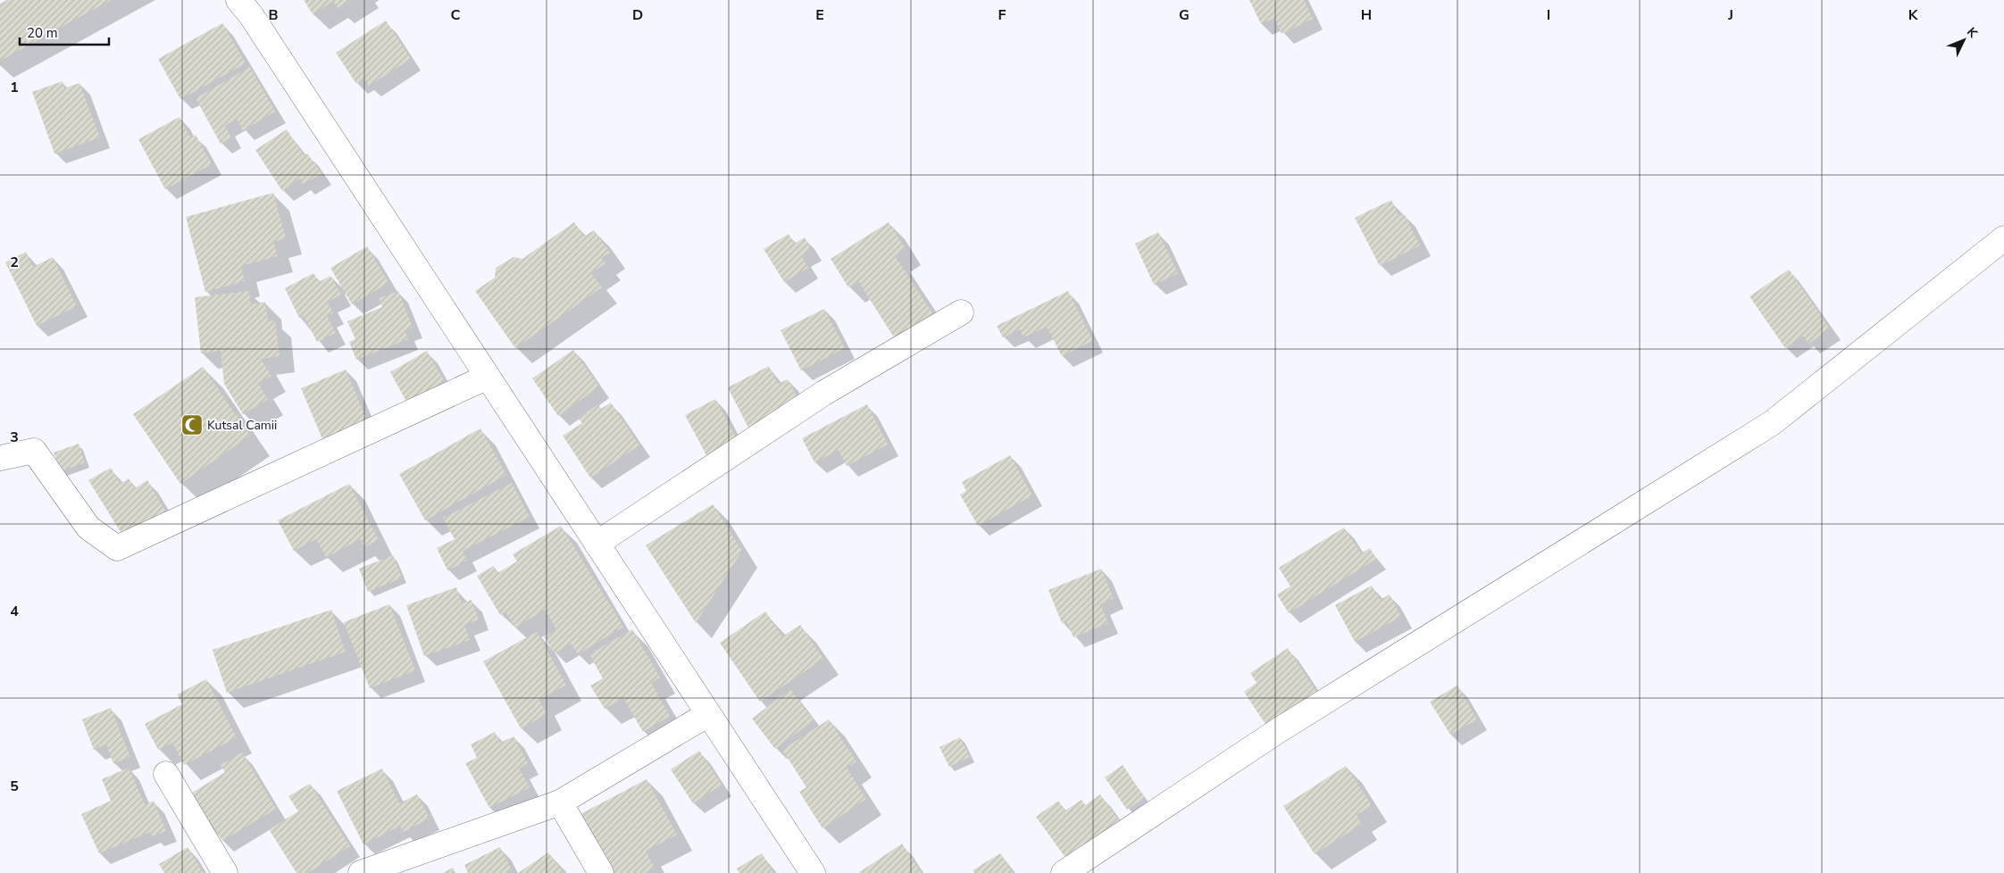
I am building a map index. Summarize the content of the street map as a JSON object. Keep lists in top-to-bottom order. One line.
{"places":{"mosque":["Kutsal Camii"]},"scale_bar":"20 m","north":"top right","grid":{"columns":["B","C","D","E","F","G","H","I","J","K"],"rows":["1","2","3","4","5"]}}
